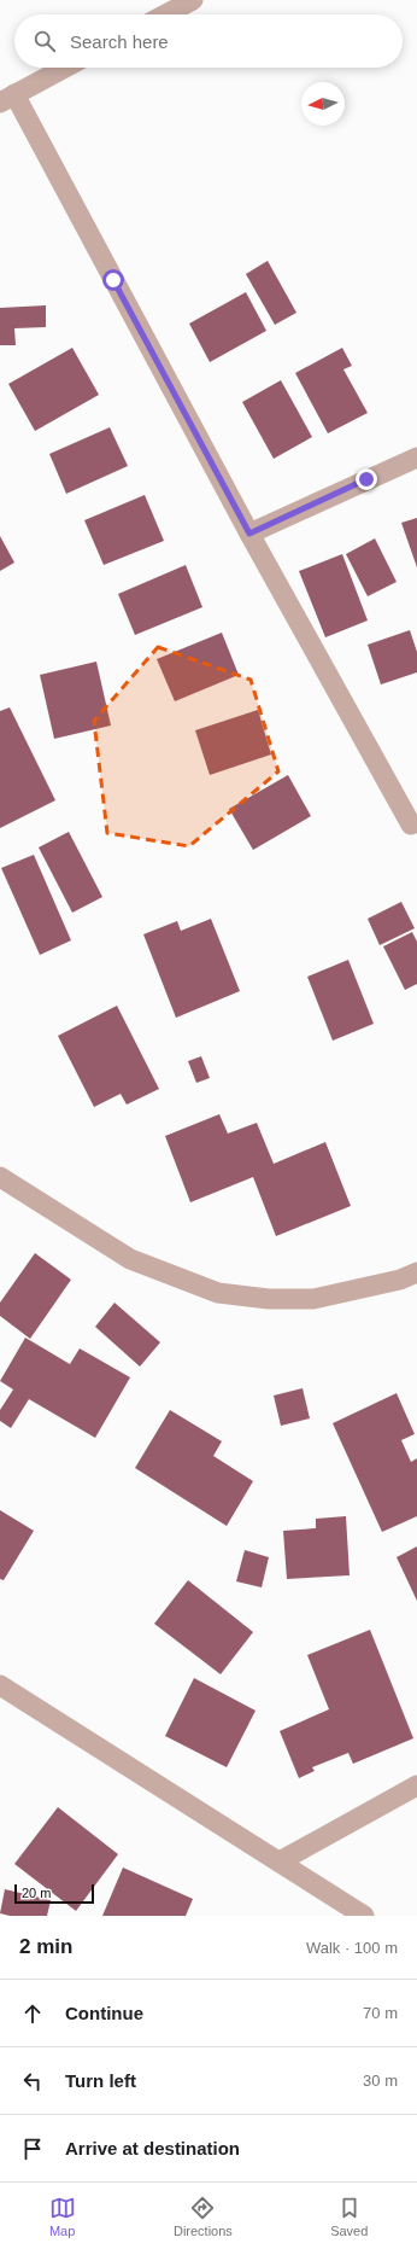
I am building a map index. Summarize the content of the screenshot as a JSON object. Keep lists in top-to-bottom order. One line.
{"scale_bar":"20 m","north":"left","page":{"search":"Search here","scale":"20 m","heading":["2 min","Walk · 100 m"],"list":[["Continue","70 m"],["Turn left","30 m"],"Arrive at destination"],"nav":["Map","Directions","Saved"]}}
